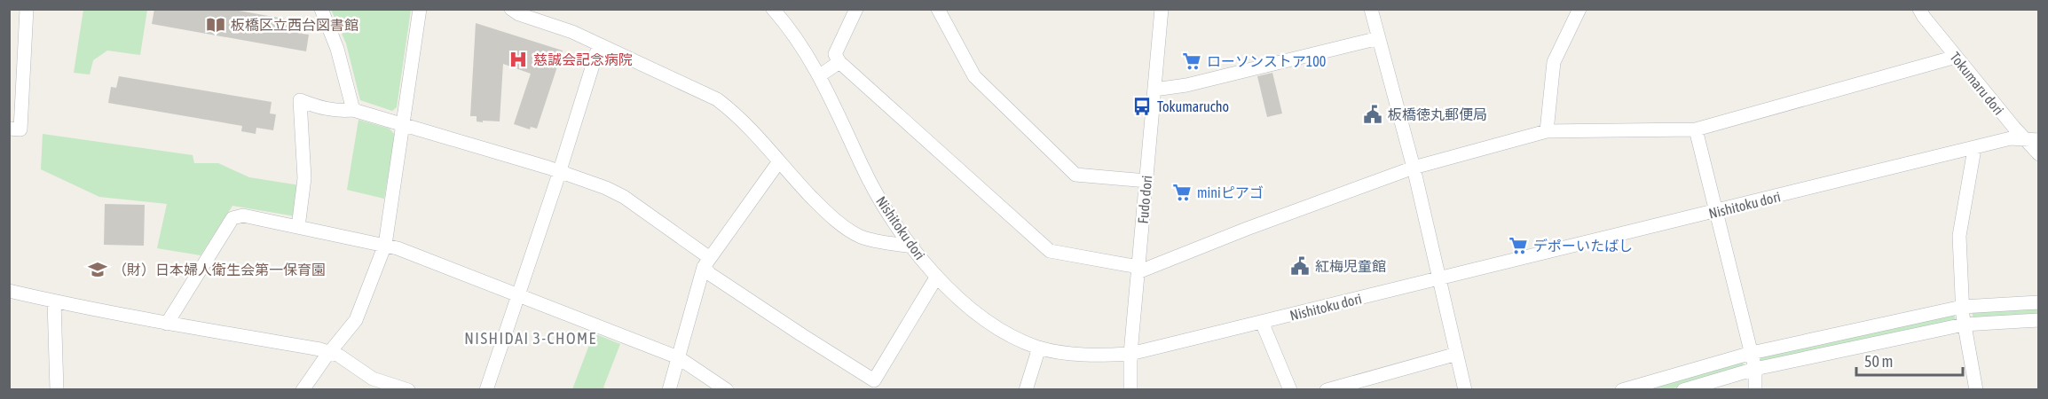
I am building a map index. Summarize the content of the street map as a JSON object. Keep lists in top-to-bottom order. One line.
{"streets":{"street":["Tokumaru dori","Fudo dori","Nishitoku dori"]},"crossings":[["Tokumaru dori","Nishitoku dori"],["Fudo dori","Nishitoku dori"]],"districts":["NISHIDAI 3-CHOME"],"places":{"library":["板橋区立西台図書館"],"hospital":["慈誠会記念病院"],"supermarket":["ローソンストア100","miniピアゴ","デポーいたばし"],"bus stop":["Tokumarucho"],"public building":["板橋徳丸郵便局","紅梅児童館"],"school or university":["（財）日本婦人衛生会第一保育園"]},"scale_bar":"50 m"}
